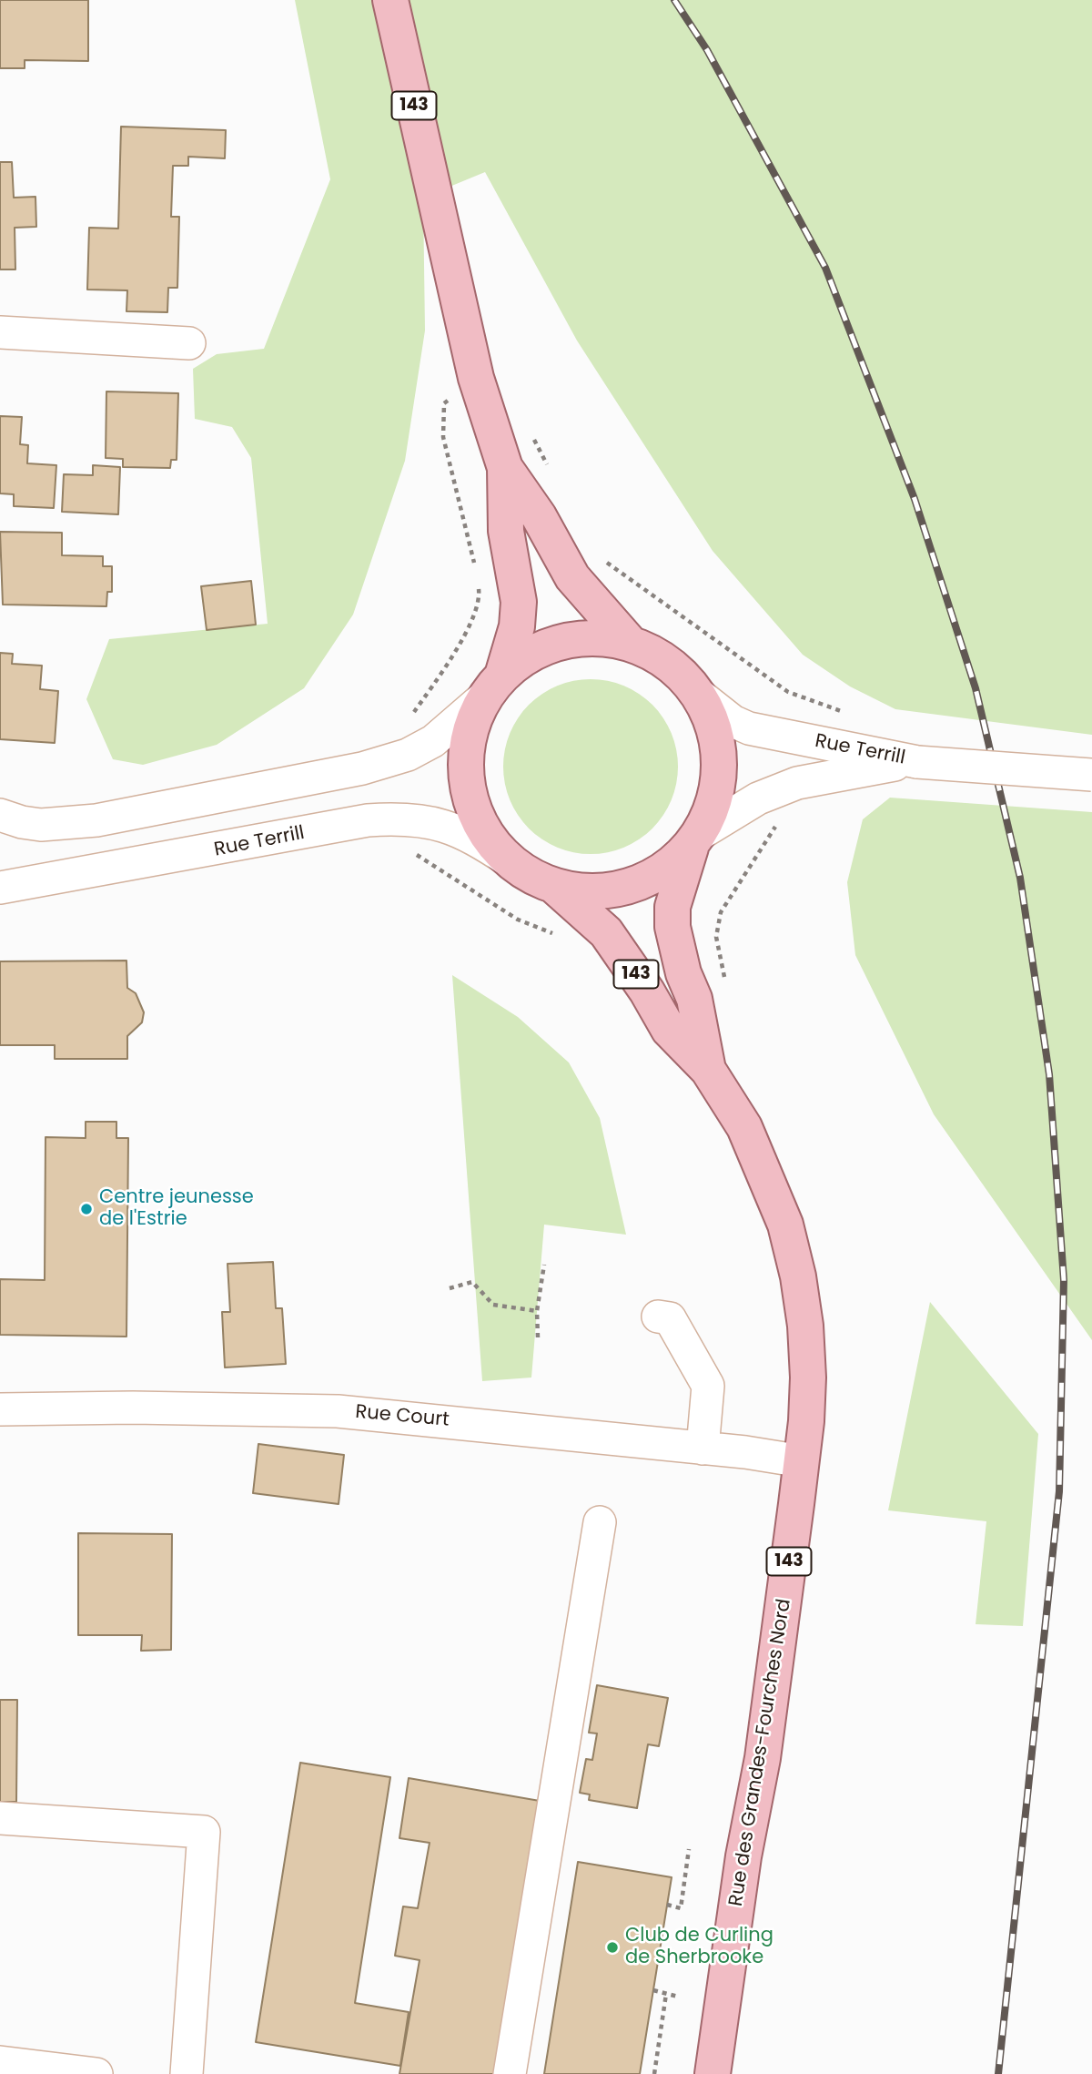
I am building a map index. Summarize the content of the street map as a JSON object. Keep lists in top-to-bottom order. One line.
{"streets":{"main road":["143","Rue des Grandes-Fourches Nord"],"street":["Rue Terrill","Rue Court"]},"crossings":[["143","Rue Terrill"],["143","Rue des Grandes-Fourches Nord"],["Rue Terrill","Rue des Grandes-Fourches Nord"],["Rue Court","Rue des Grandes-Fourches Nord"]],"places":["Centre jeunesse de l'Estrie","Club de Curling de Sherbrooke"]}
